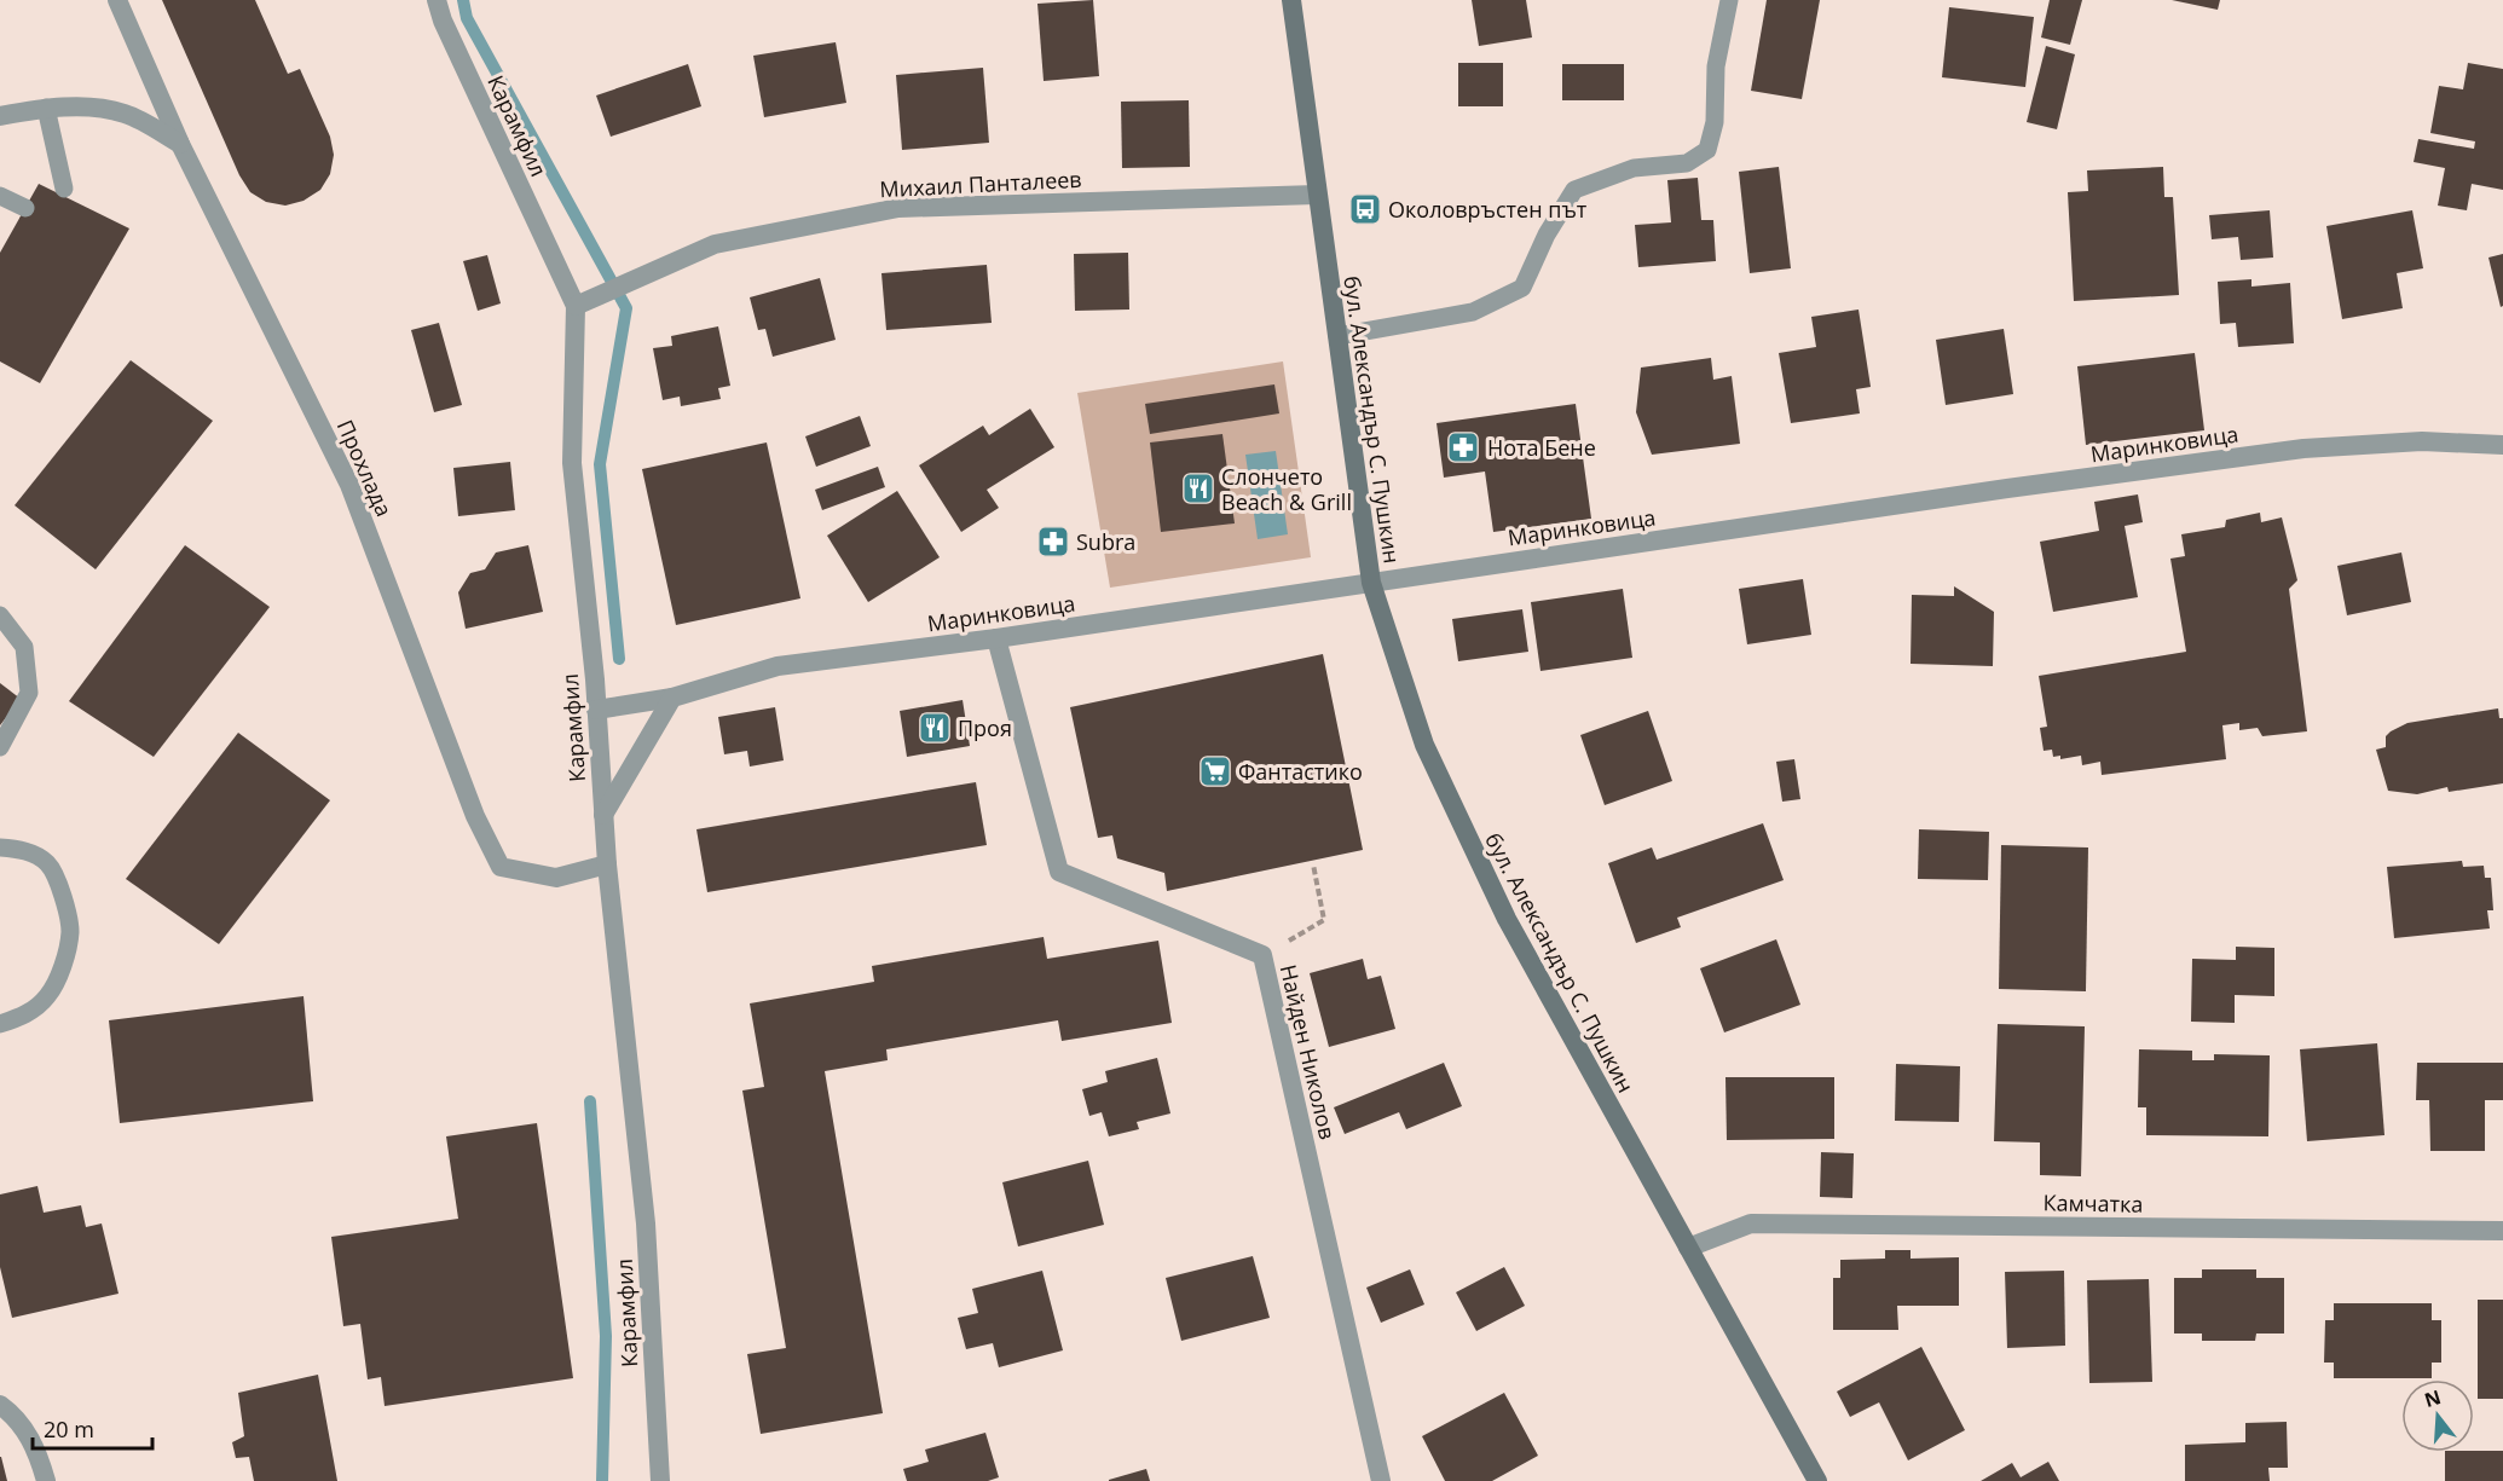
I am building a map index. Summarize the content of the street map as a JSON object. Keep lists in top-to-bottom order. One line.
{"streets":{"main road":["бул. Александър С. Пушкин"],"street":["Карамфил","Михаил Панталеев","Маринковица","Прохлада","Найден Николов","Камчатка"]},"crossings":[["Карамфил","Михаил Панталеев"],["Карамфил","Маринковица"],["Карамфил","Прохлада"],["Михаил Панталеев","бул. Александър С. Пушкин"],["бул. Александър С. Пушкин","Маринковица"],["бул. Александър С. Пушкин","Камчатка"],["Маринковица","Найден Николов"]],"places":{"bus stop":["Околовръстен път"],"pharmacy":["Нота Бене","Subra"],"restaurant":["Слончето Beach & Grill","Проя"],"supermarket":["Фантастико"]},"scale_bar":"20 m","north":"top"}
